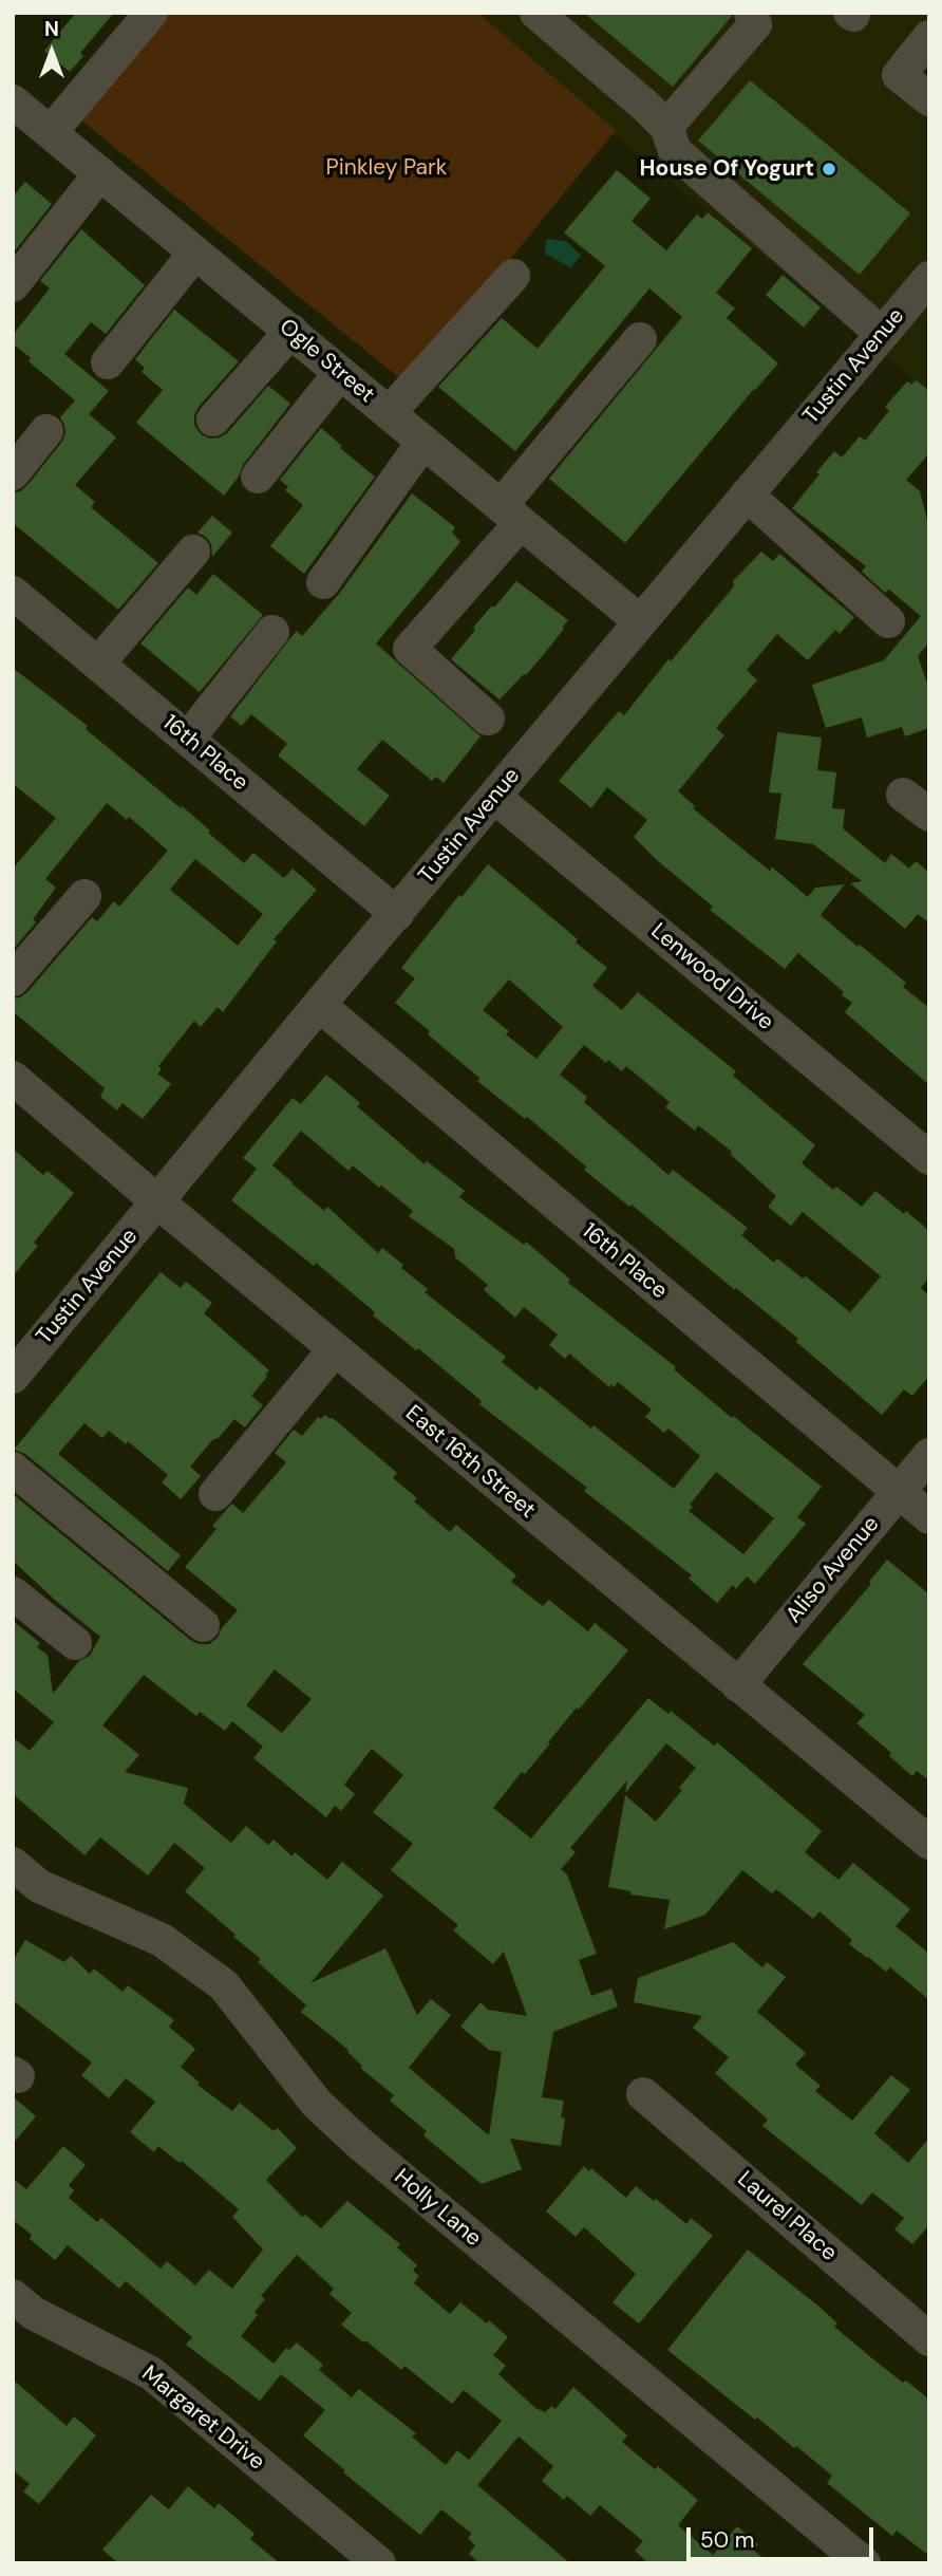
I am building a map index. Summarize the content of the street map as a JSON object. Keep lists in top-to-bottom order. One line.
{"streets":{"street":["Ogle Street","Tustin Avenue","16th Place","Lenwood Drive","East 16th Street","Aliso Avenue","Holly Lane","Laurel Place","Margaret Drive"]},"crossings":[["Ogle Street","Tustin Avenue"],["Tustin Avenue","16th Place"],["Tustin Avenue","Lenwood Drive"],["Tustin Avenue","East 16th Street"],["16th Place","Aliso Avenue"],["East 16th Street","Aliso Avenue"]],"parks":["Pinkley Park"],"places":["House Of Yogurt"],"scale_bar":"50 m","north":"top"}
